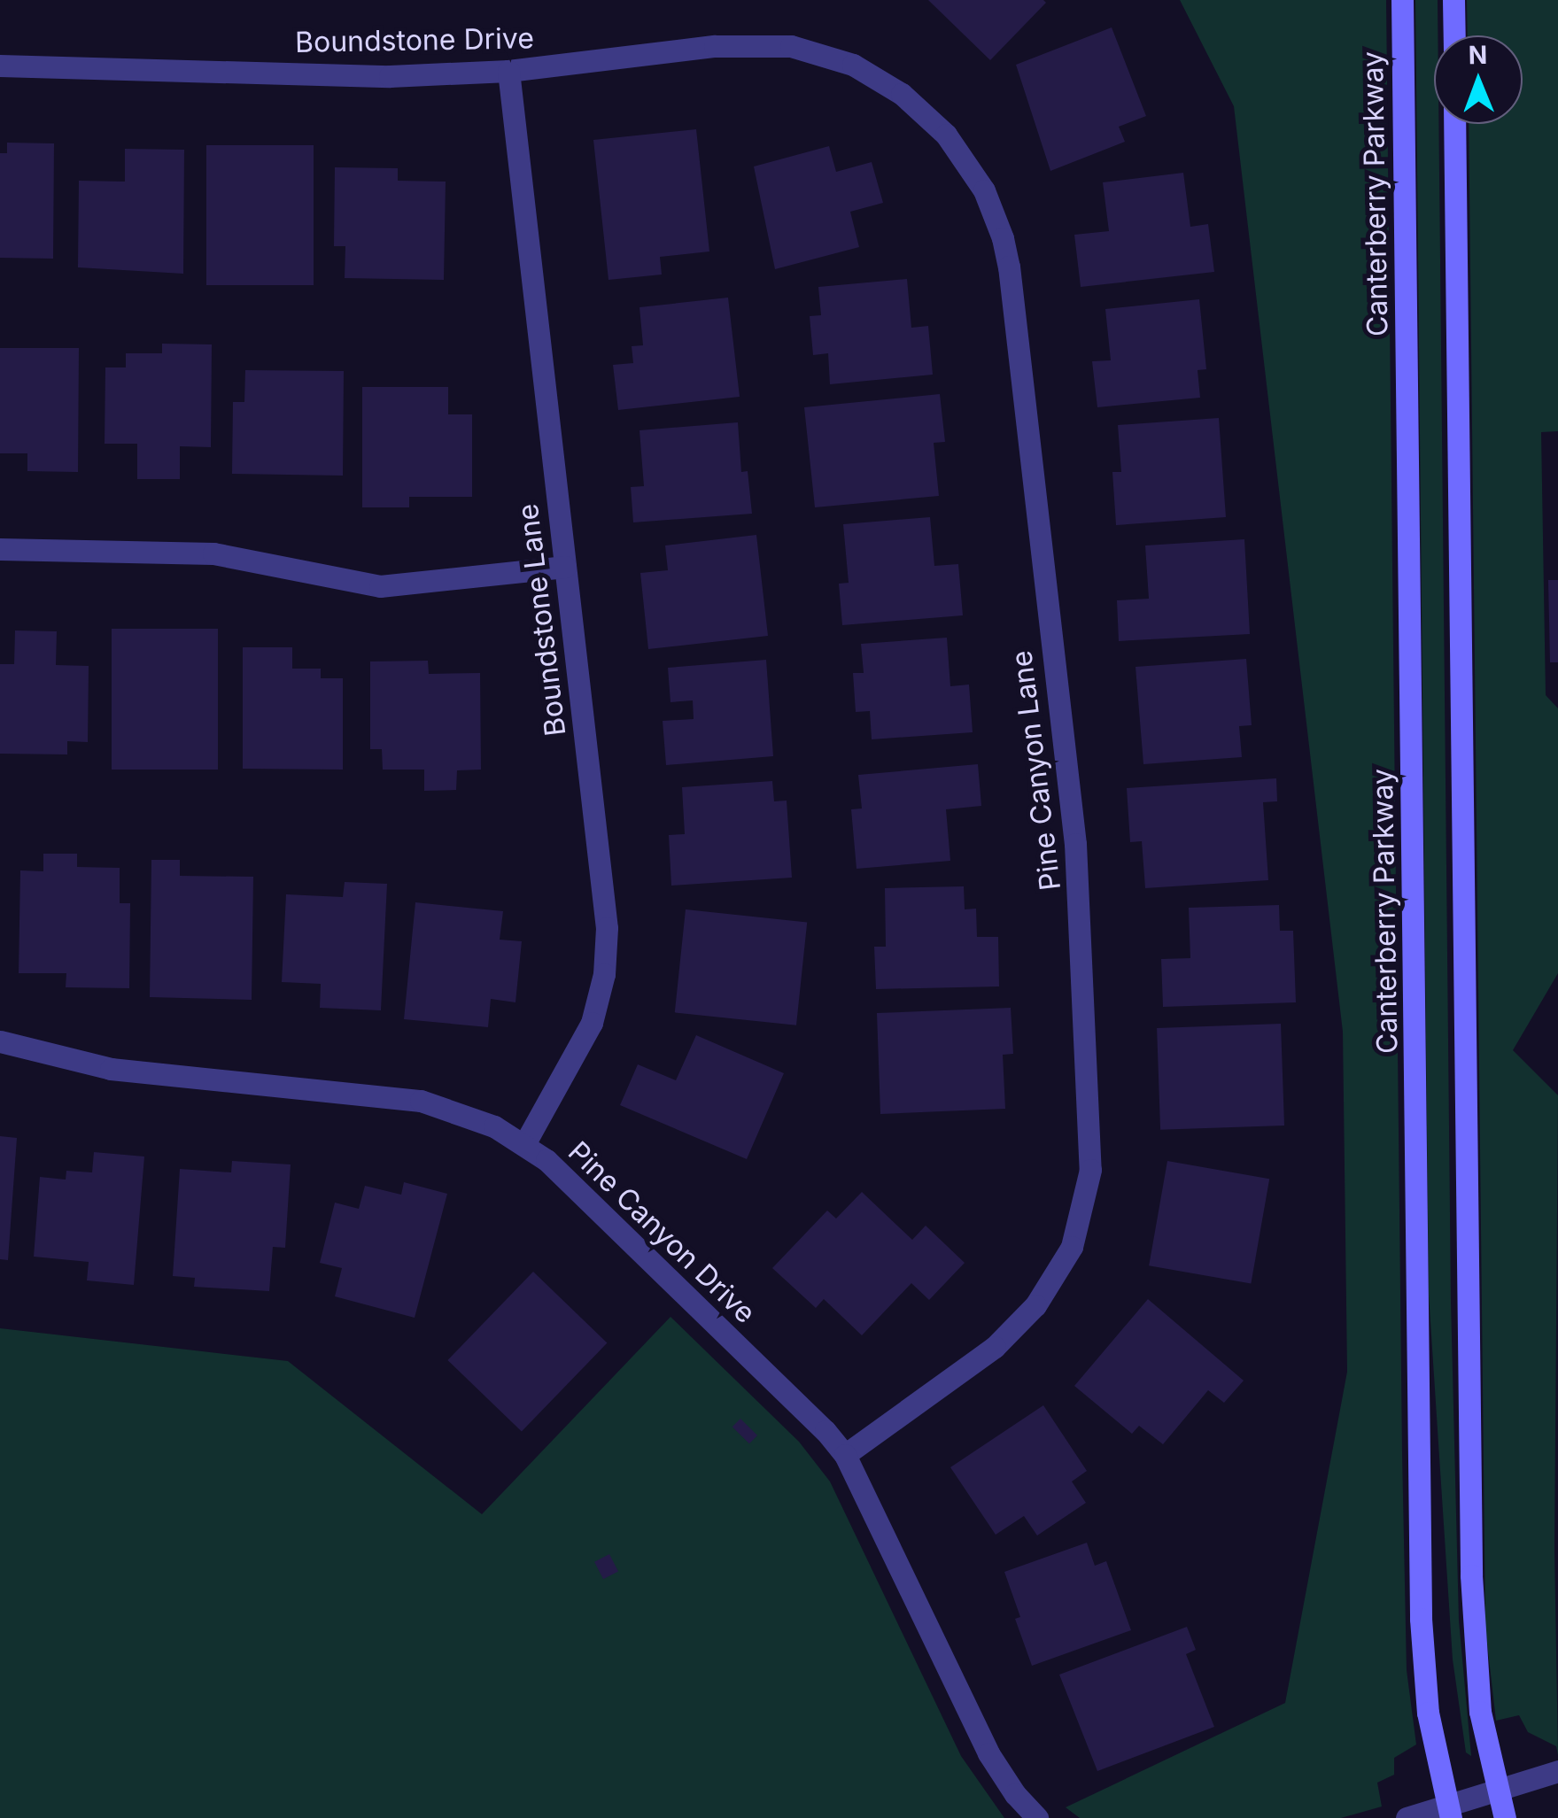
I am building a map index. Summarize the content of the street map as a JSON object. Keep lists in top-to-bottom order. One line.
{"streets":{"street":["Boundstone Drive","Canterberry Parkway","Boundstone Lane","Pine Canyon Lane","Pine Canyon Drive"]},"crossings":[["Boundstone Drive","Boundstone Lane"],["Boundstone Drive","Pine Canyon Lane"],["Boundstone Lane","Pine Canyon Drive"],["Pine Canyon Lane","Pine Canyon Drive"]],"north":"top"}
